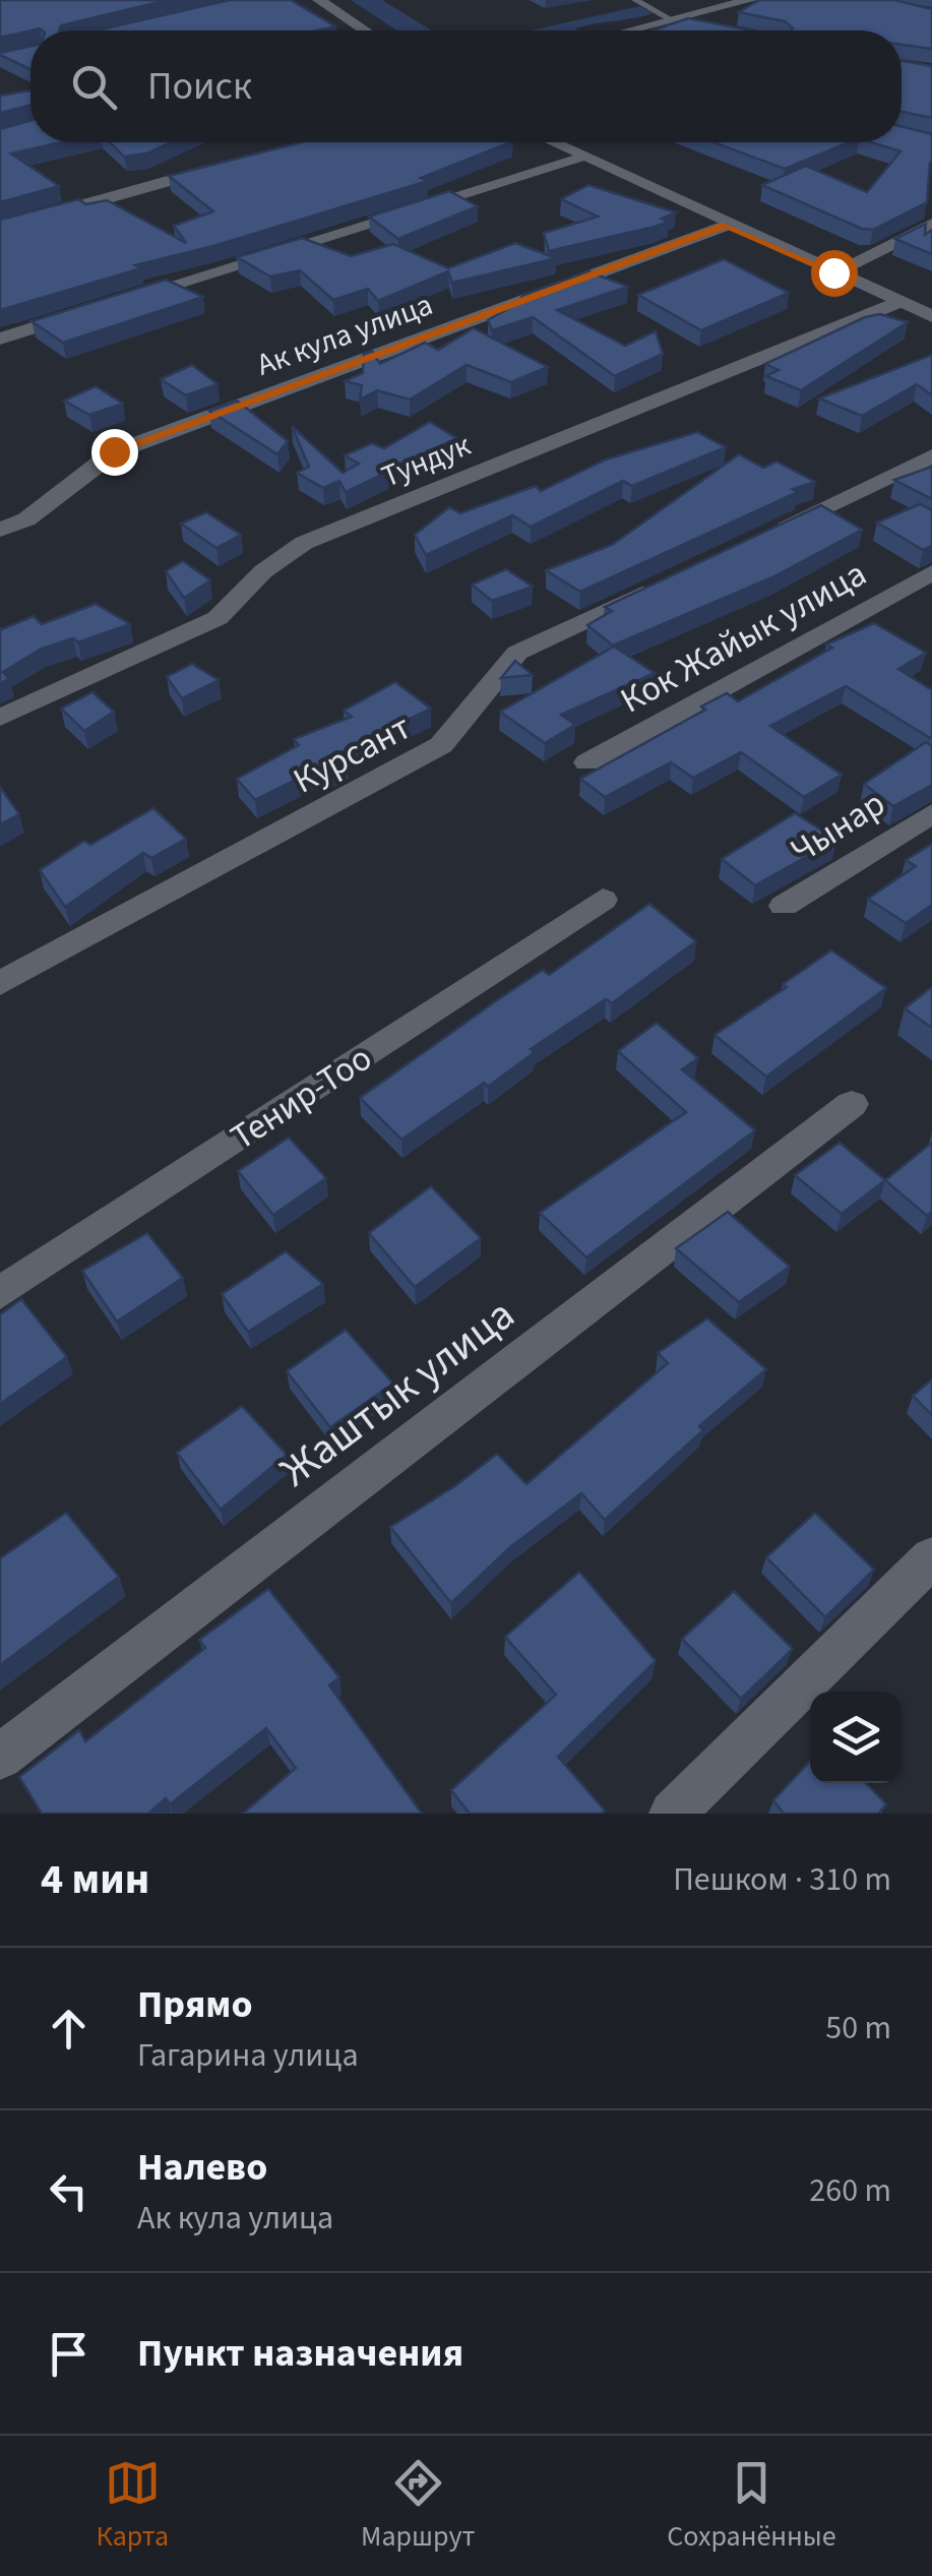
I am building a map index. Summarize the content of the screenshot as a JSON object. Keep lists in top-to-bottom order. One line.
{"streets":{"street":["Ак кула улица","Тундук","Кок Жайык улица","Курсант","Чынар","Тенир-Тоо","Жаштык улица"]},"page":{"search":"Поиск","heading":["4 мин","Пешком · 310 m"],"list":[["Прямо","Гагарина улица","50 m"],["Налево","Ак кула улица","260 m"],"Пункт назначения"],"nav":["Карта","Маршрут","Сохранённые"]}}
